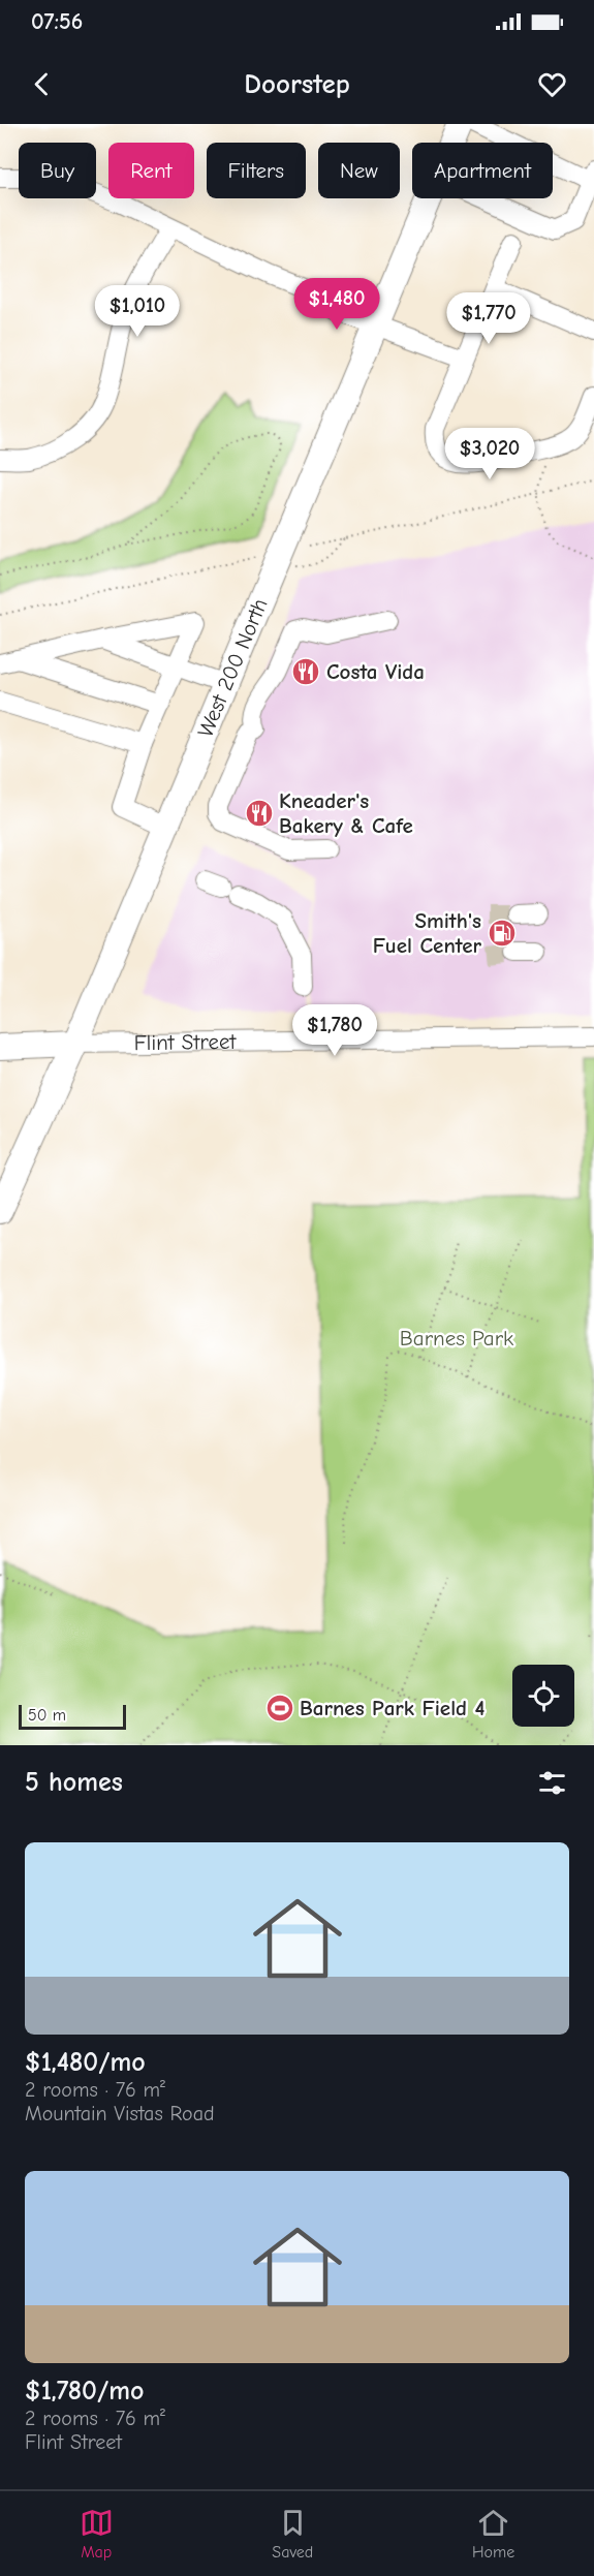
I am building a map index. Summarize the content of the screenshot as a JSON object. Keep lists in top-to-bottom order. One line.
{"streets":{"main road":["West 200 North","Flint Street"]},"crossings":[["West 200 North","Flint Street"]],"parks":["Barnes Park"],"places":{"restaurant":["Costa Vida","Kneader's Bakery & Cafe"],"fuel station":["Smith's Fuel Center"],"sports":["Barnes Park Field 4"]},"scale_bar":"50 m","page":{"status":"07:56","header":"Doorstep","chip":["Buy","Rent","Filters","New","Apartment"],"price":["$1,480","$1,010","$1,770","$3,020","$1,780"],"scale":"50 m","heading":"5 homes","list":[{"name":"$1,480/mo","note":"2 rooms · 76 m² · Mountain Vistas Road"},{"name":"$1,780/mo","note":"2 rooms · 76 m² · Flint Street"}],"tabs":["Map","Saved","Home"]}}
